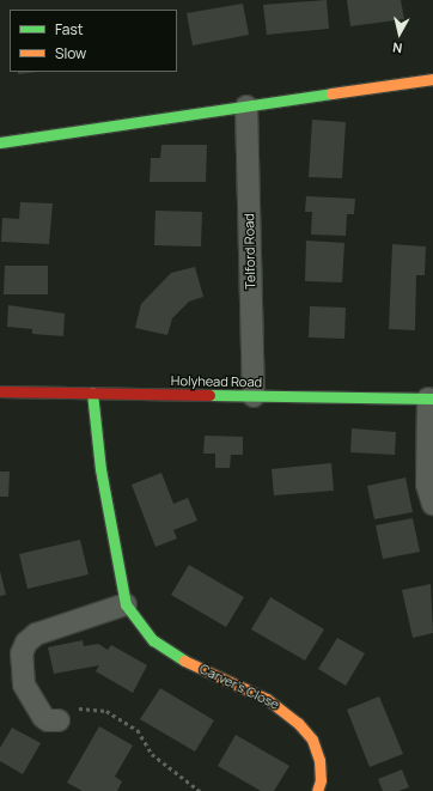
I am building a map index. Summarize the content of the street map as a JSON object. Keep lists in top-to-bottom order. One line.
{"streets":{"street":["Telford Road","Holyhead Road","Carver's Close"]},"crossings":[["Telford Road","Holyhead Road"],["Holyhead Road","Carver's Close"]],"legend":["Fast","Slow"],"north":"bottom"}
